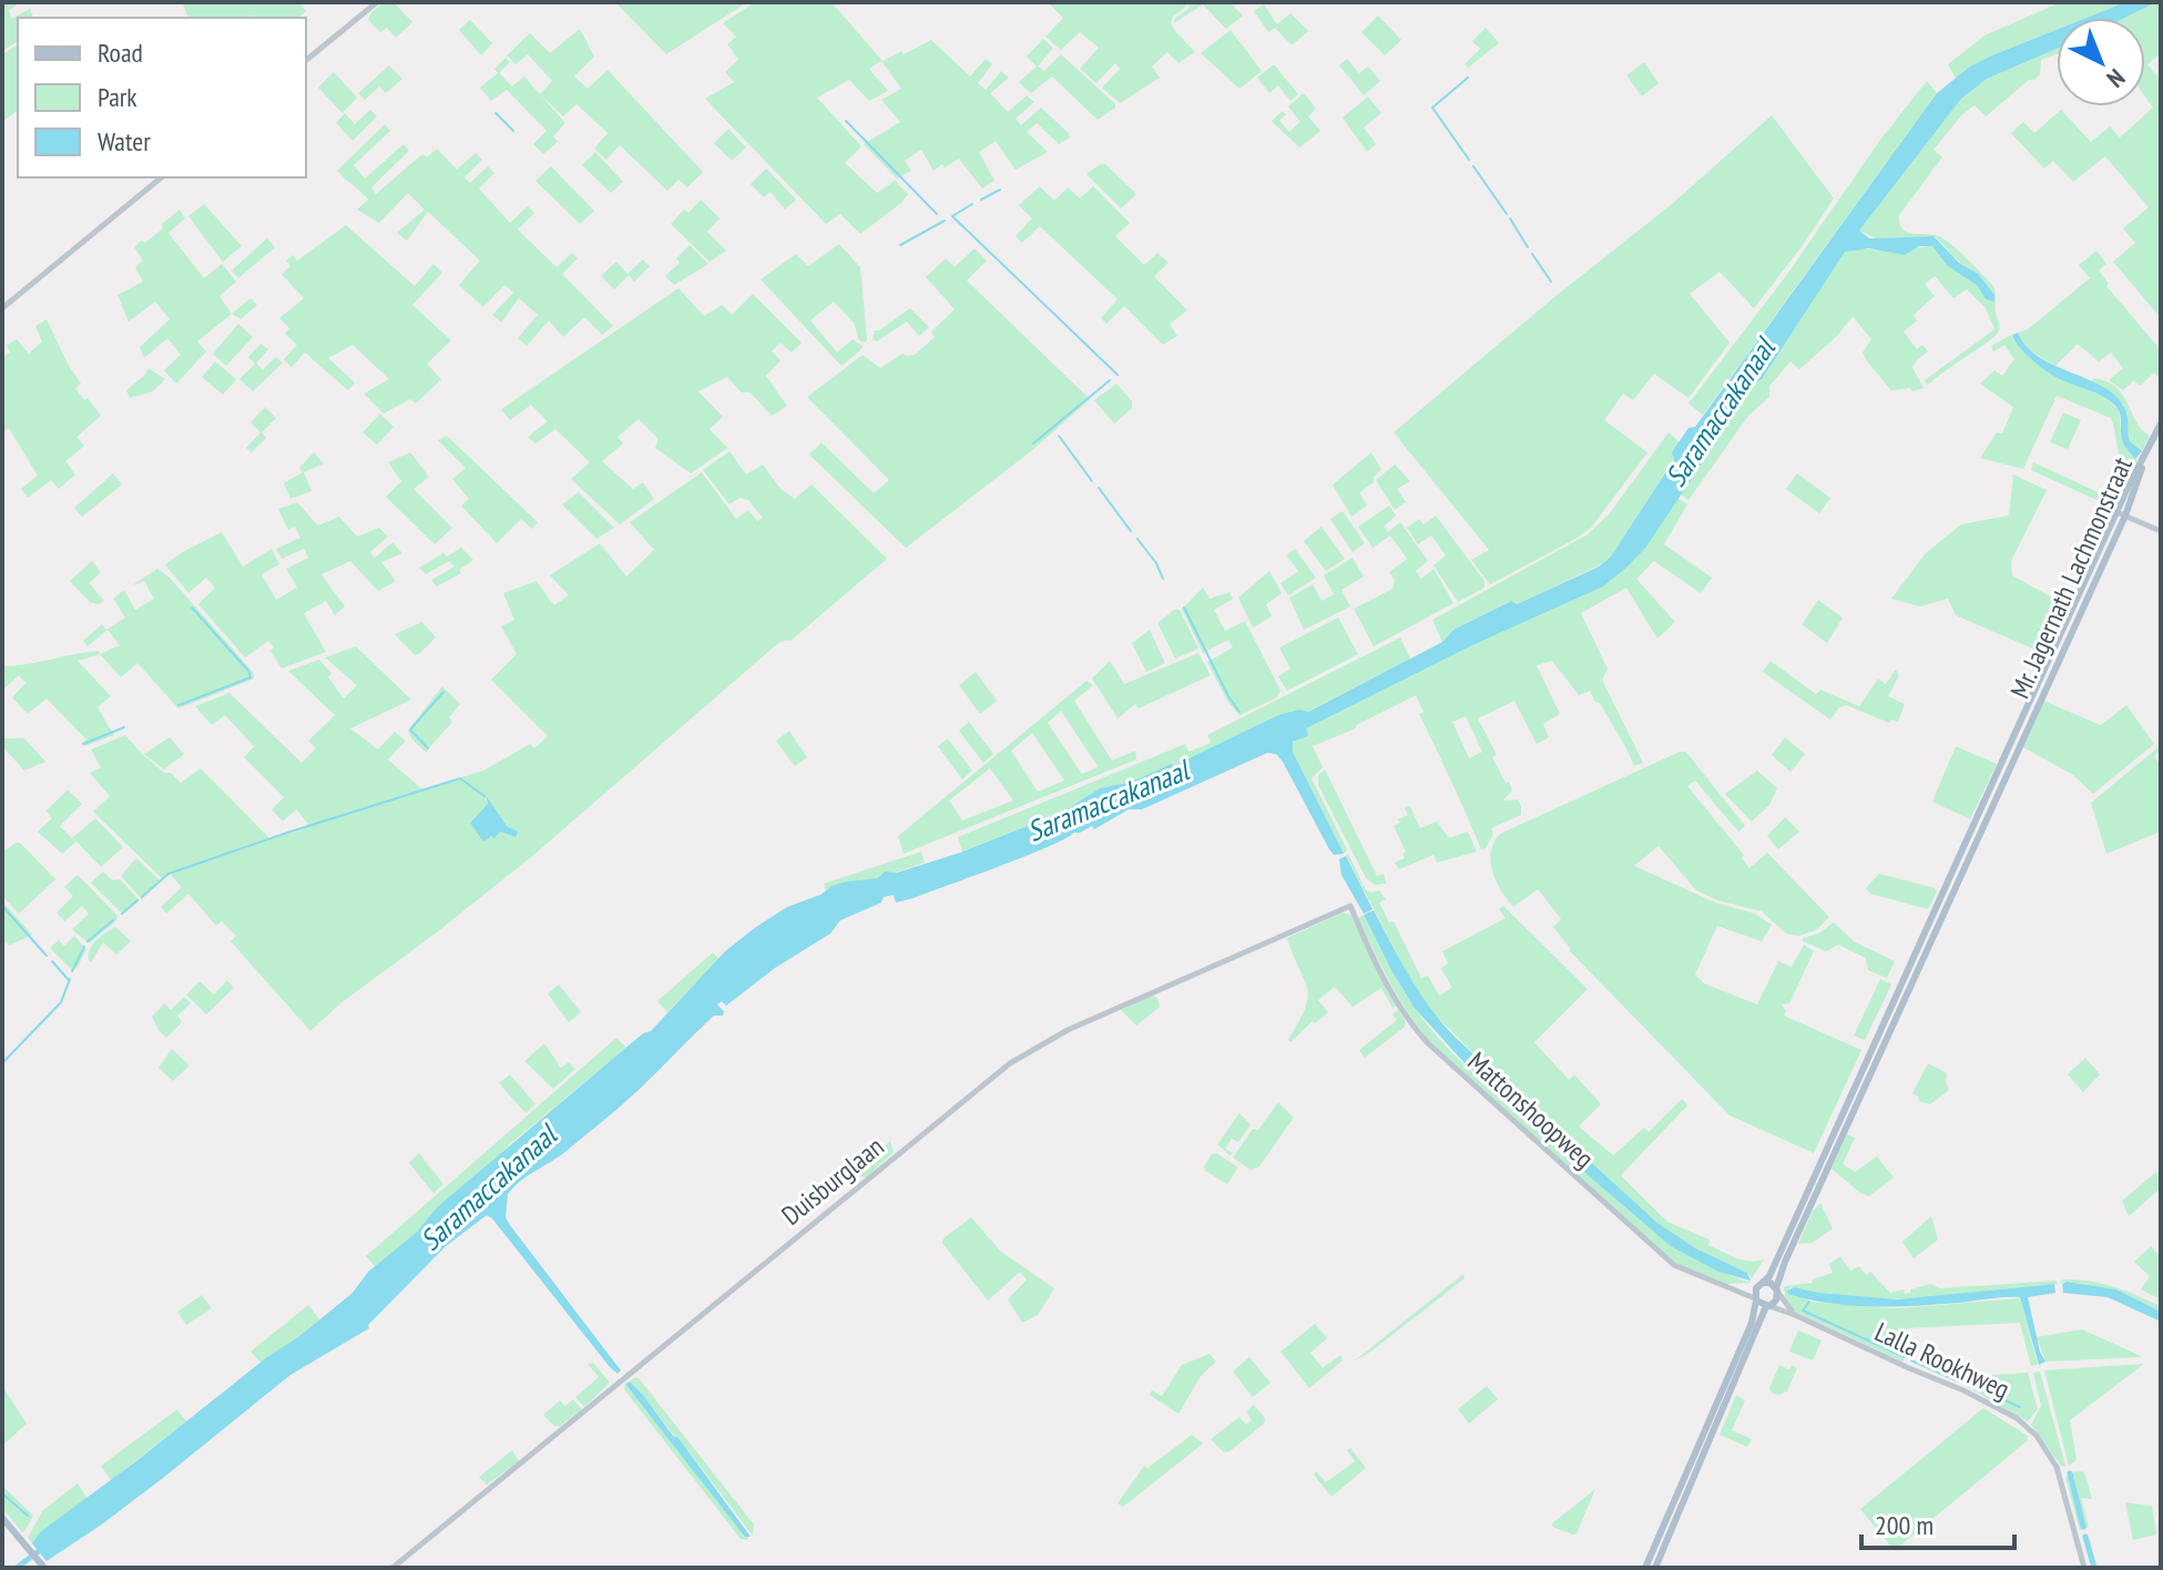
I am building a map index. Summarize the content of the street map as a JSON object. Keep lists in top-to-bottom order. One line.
{"streets":{"main road":["Mr. Jagernath Lachmonstraat"],"street":["Mattonshoopweg","Duisburglaan","Lalla Rookhweg"]},"crossings":[["Mr. Jagernath Lachmonstraat","Mattonshoopweg"],["Mr. Jagernath Lachmonstraat","Lalla Rookhweg"],["Mattonshoopweg","Duisburglaan"],["Mattonshoopweg","Lalla Rookhweg"]],"water":["Saramaccakanaal"],"legend":["Road","Park","Water"],"scale_bar":"200 m","north":"bottom right"}
